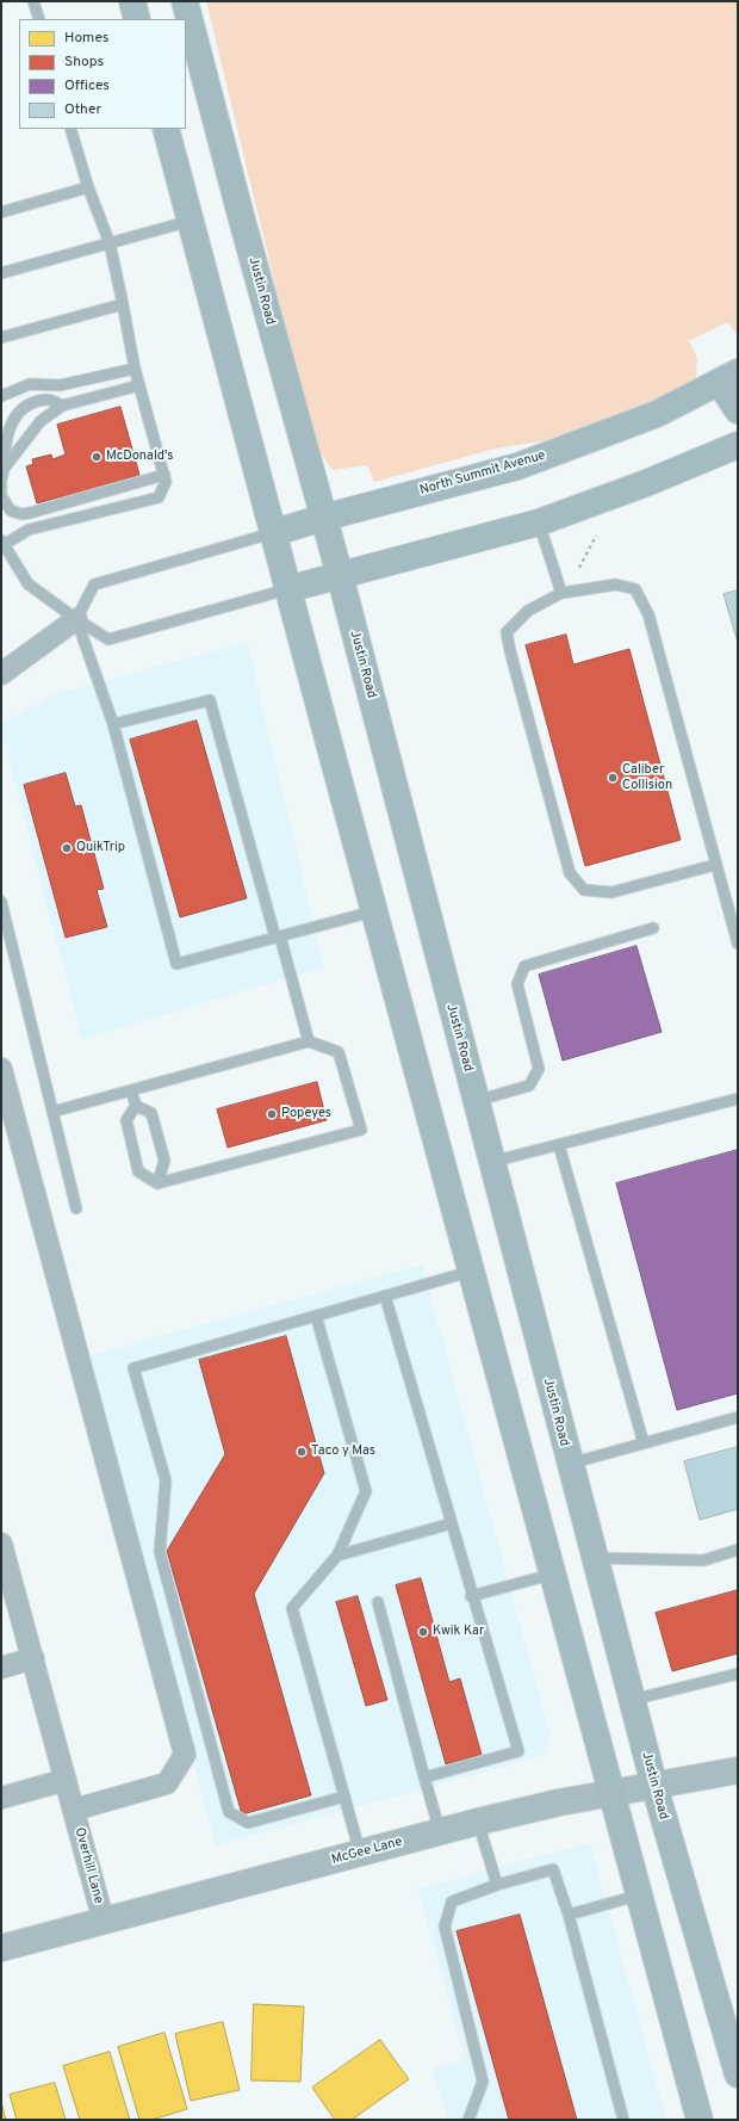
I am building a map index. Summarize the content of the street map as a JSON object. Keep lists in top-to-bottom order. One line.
{"streets":{"main road":["Justin Road","North Summit Avenue"],"street":["McGee Lane","Overhill Lane"]},"crossings":[["Justin Road","North Summit Avenue"],["Justin Road","McGee Lane"],["McGee Lane","Overhill Lane"]],"places":["McDonald's","Caliber Collision","QuikTrip","Popeyes","Taco y Mas","Kwik Kar"],"legend":["Homes","Shops","Offices","Other"]}
